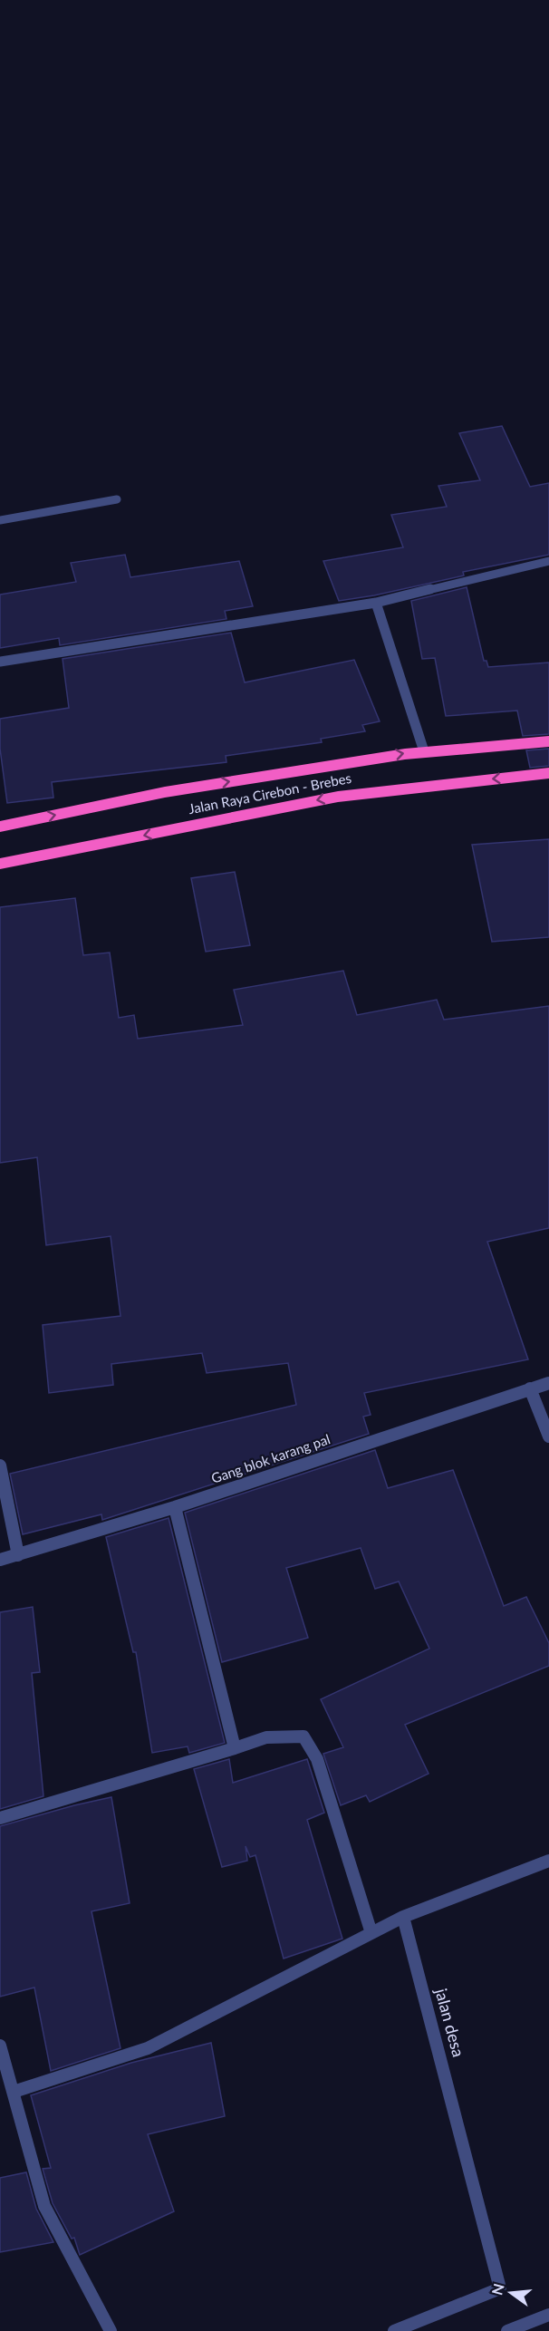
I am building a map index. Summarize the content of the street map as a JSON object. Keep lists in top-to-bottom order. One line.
{"streets":{"highway":["Jalan Raya Cirebon - Brebes"],"street":["Gang blok karang pal","jalan desa"]},"north":"left"}
